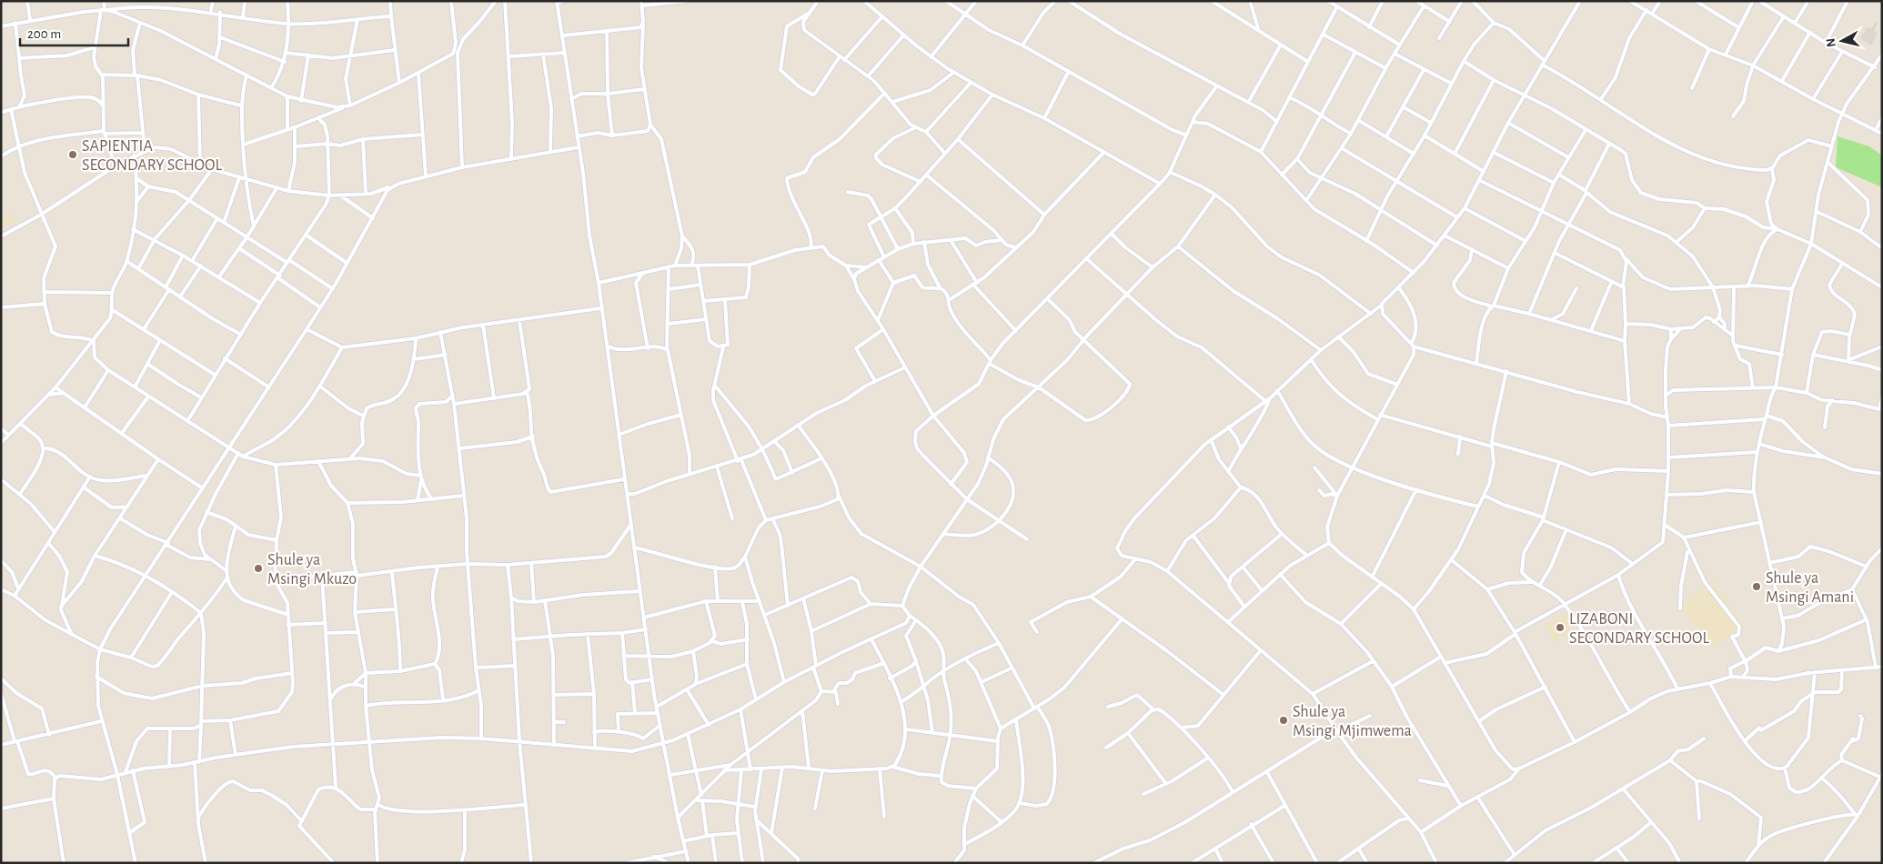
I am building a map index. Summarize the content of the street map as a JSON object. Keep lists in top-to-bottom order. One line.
{"places":["SAPIENTIA SECONDARY SCHOOL","Shule ya Msingi Mkuzo","Shule ya Msingi Amani","LIZABONI SECONDARY SCHOOL","Shule ya Msingi Mjimwema"],"scale_bar":"200 m","north":"left"}
